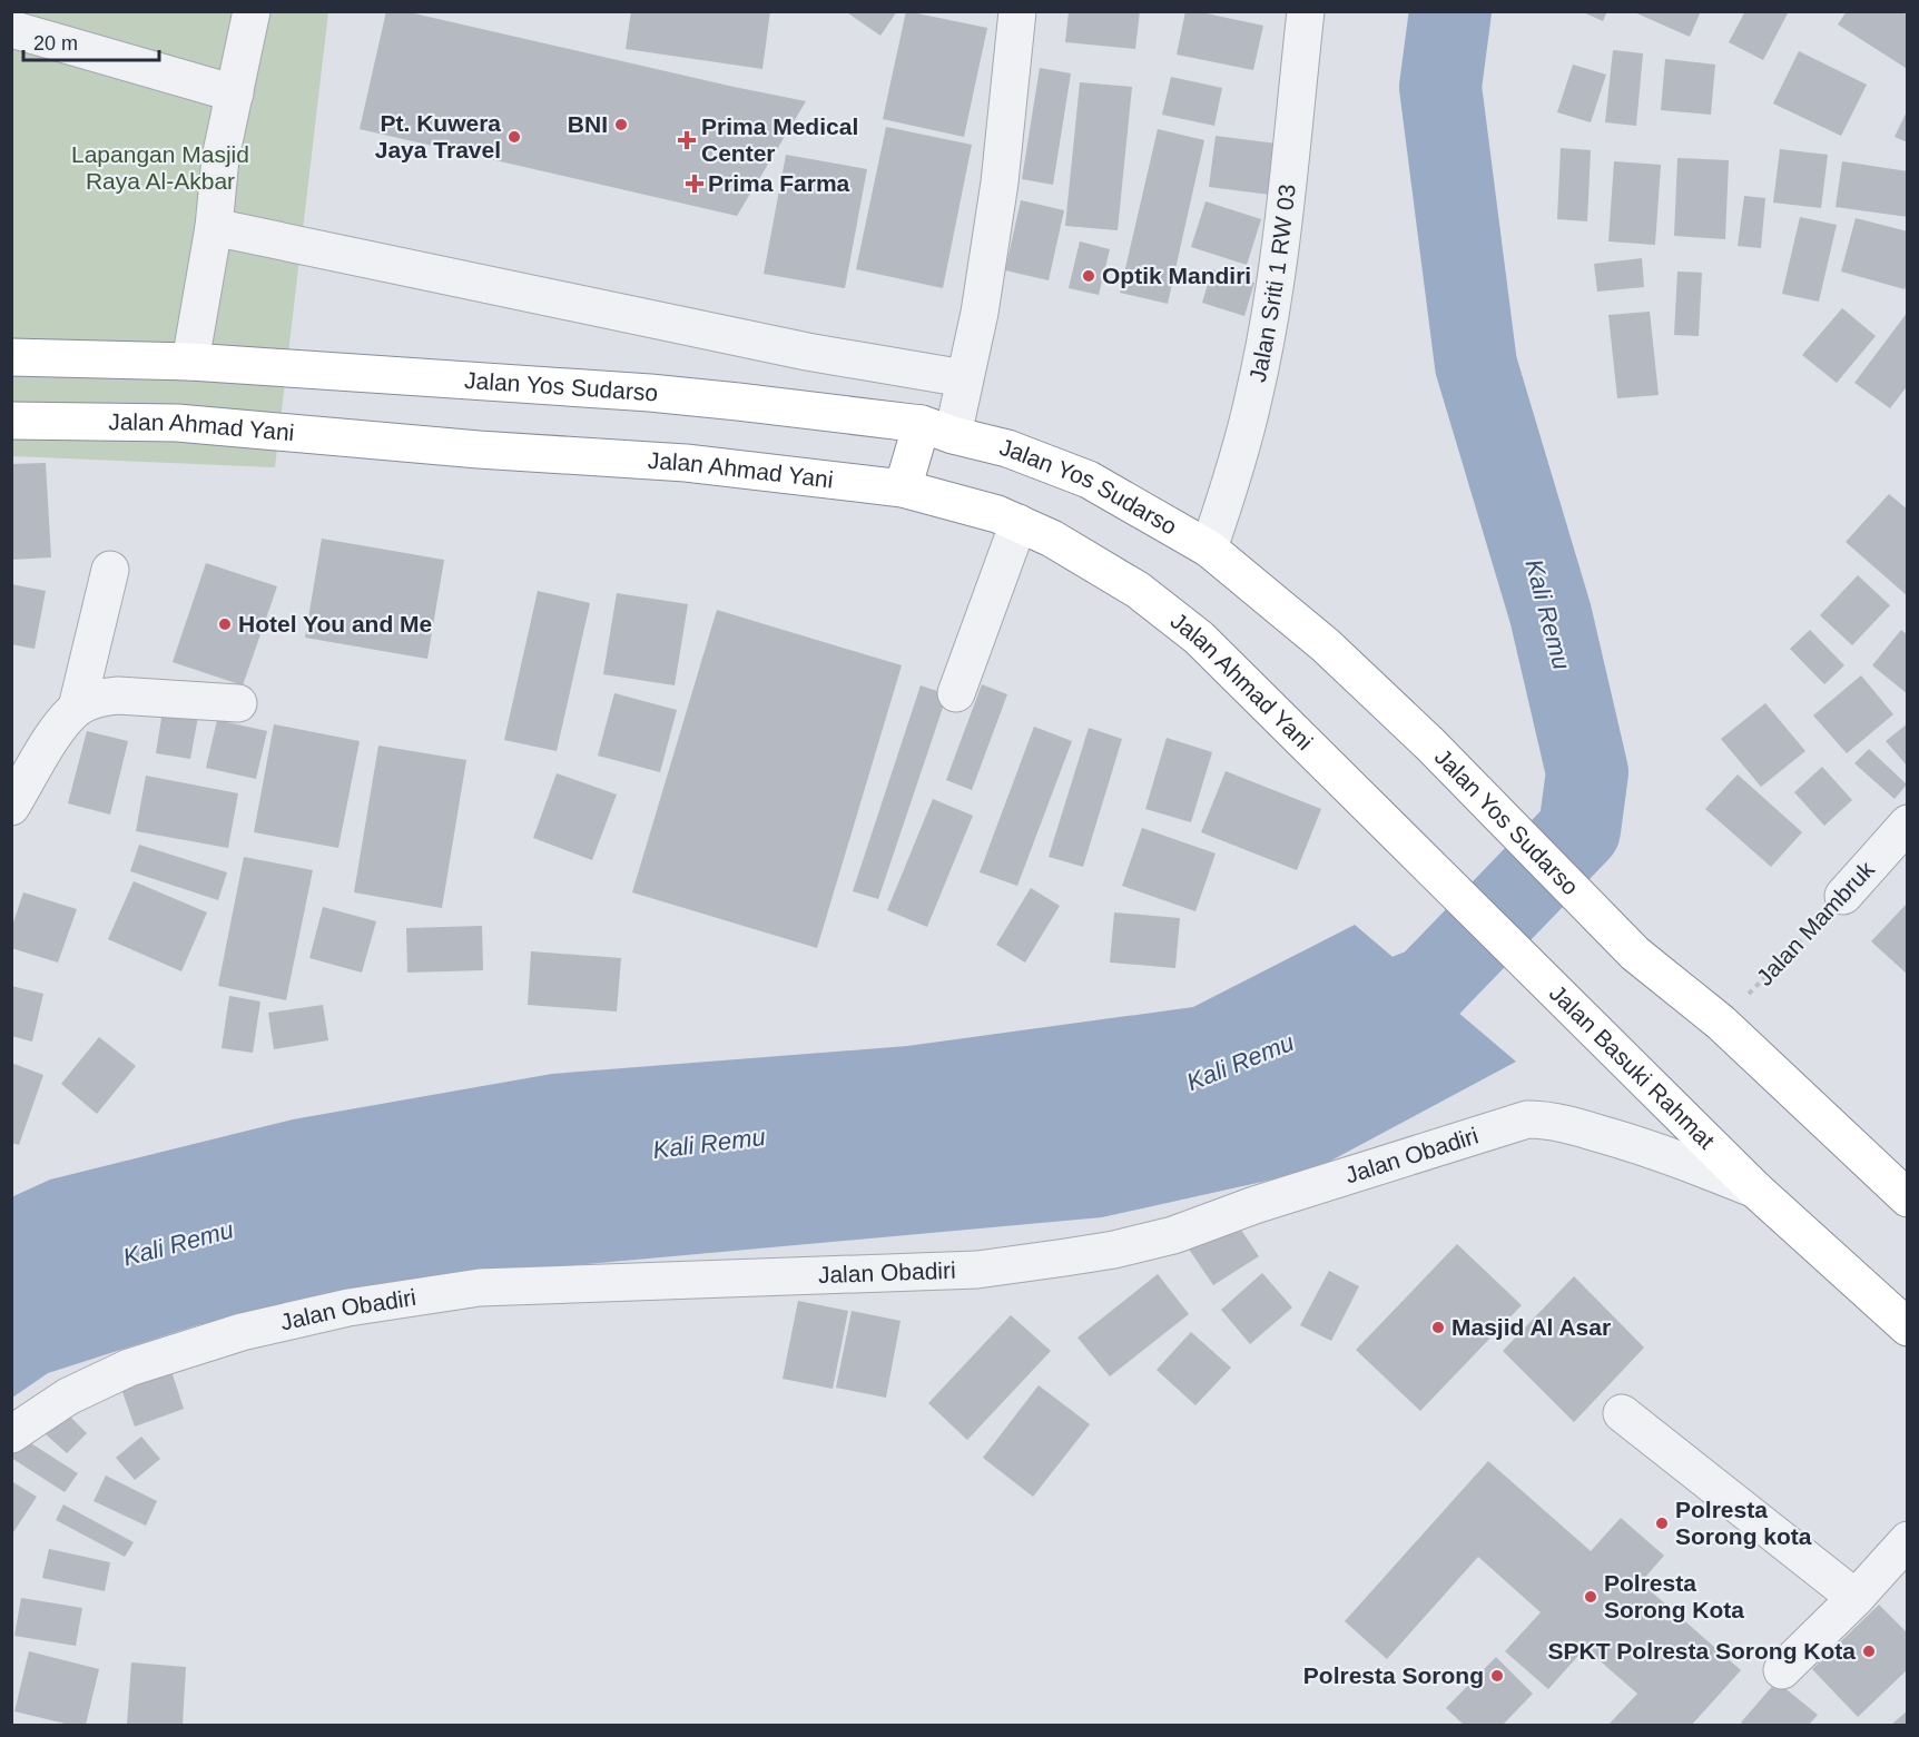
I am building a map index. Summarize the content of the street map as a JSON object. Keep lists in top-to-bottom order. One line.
{"streets":{"highway":["Jalan Yos Sudarso","Jalan Ahmad Yani","Jalan Basuki Rahmat"],"street":["Jalan Sriti 1 RW 03","Jalan Mambruk","Jalan Obadiri"]},"crossings":[["Jalan Sriti 1 RW 03","Jalan Yos Sudarso"],["Jalan Yos Sudarso","Jalan Mambruk"],["Jalan Ahmad Yani","Jalan Basuki Rahmat"],["Jalan Basuki Rahmat","Jalan Obadiri"]],"water":["Kali Remu"],"parks":["Lapangan Masjid Raya Al-Akbar"],"places":{"other":["BNI","Pt. Kuwera Jaya Travel","Optik Mandiri","Hotel You and Me","Masjid Al Asar","Polresta Sorong kota","Polresta Sorong Kota","SPKT Polresta Sorong Kota","Polresta Sorong"],"health":["Prima Medical Center","Prima Farma"]},"scale_bar":"20 m"}
